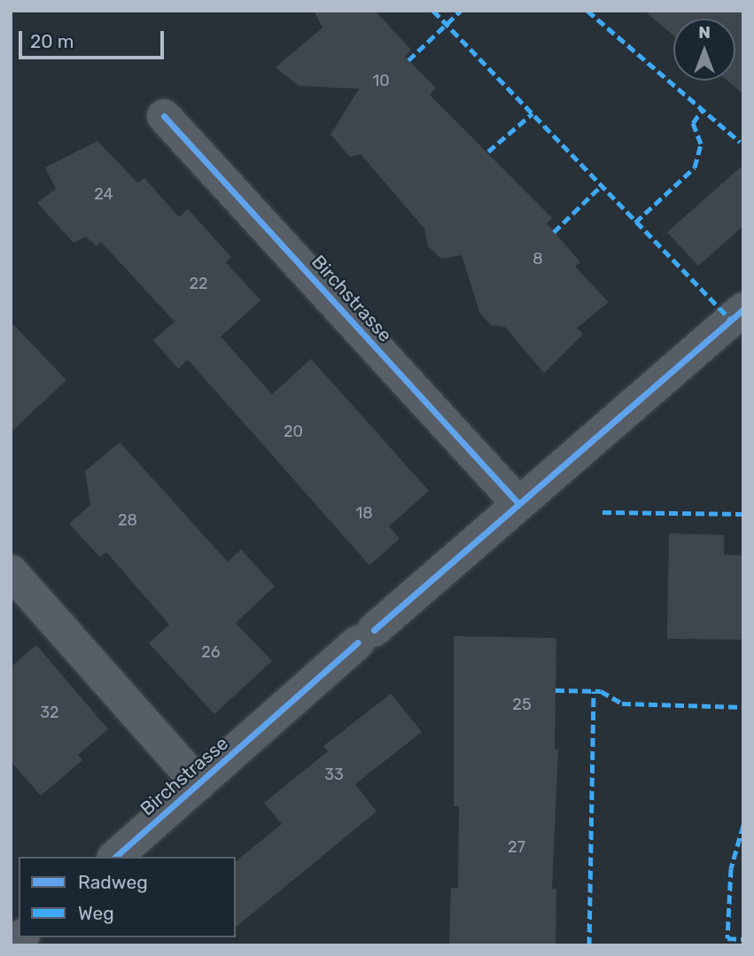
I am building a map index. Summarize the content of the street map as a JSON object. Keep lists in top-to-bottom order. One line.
{"streets":{"street":["Birchstrasse"]},"house_numbers":["10","24","8","22","20","18","28","26","25","32","33","27"],"legend":["Radweg","Weg"],"scale_bar":"20 m","north":"top"}
